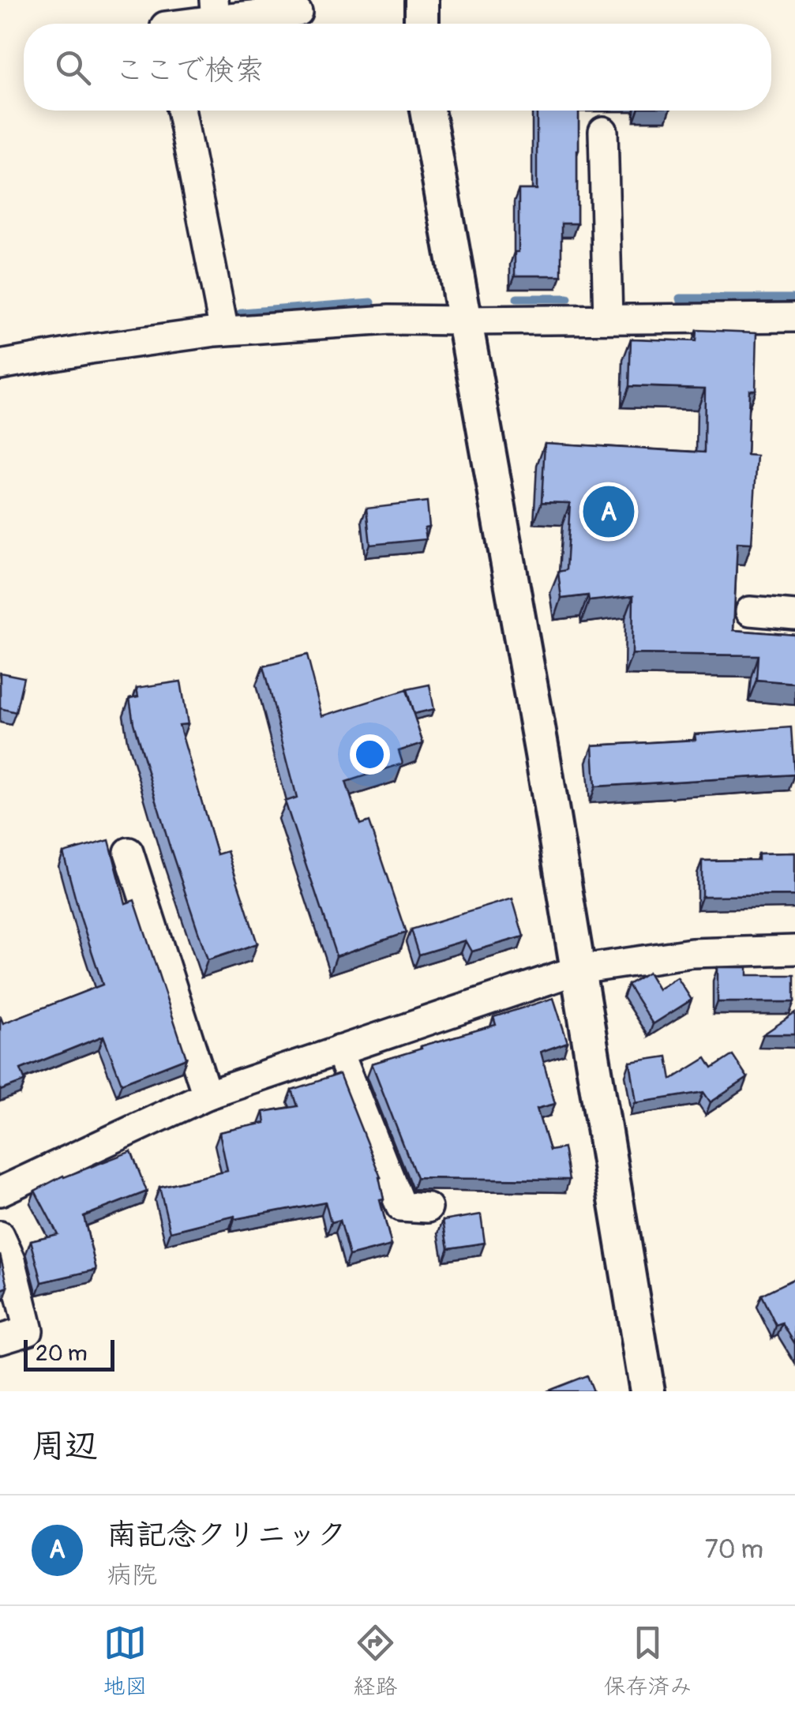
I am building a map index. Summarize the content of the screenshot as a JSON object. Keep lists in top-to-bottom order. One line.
{"scale_bar":"20 m","page":{"search":"ここで検索","pins":"A","scale":"20 m","heading":"周辺","list":[{"mark":"A","name":"南記念クリニック","note":"病院","value":"70 m"}],"nav":["地図","経路","保存済み"]}}
